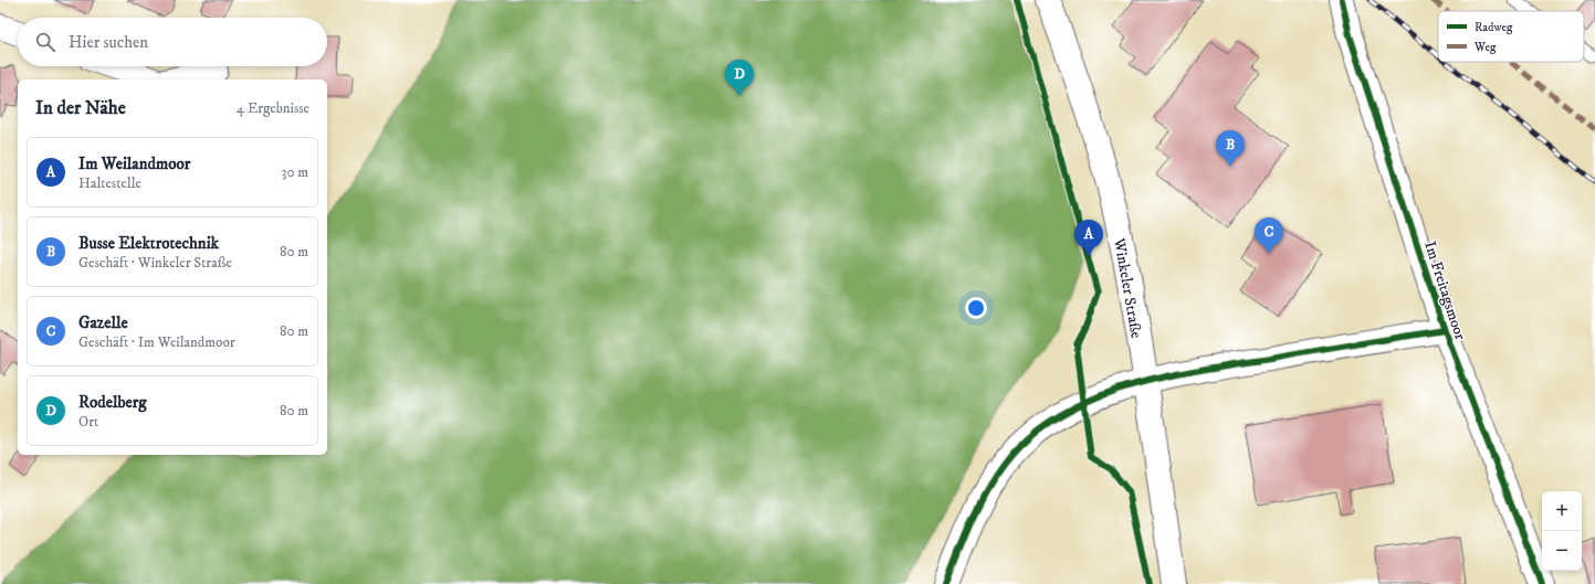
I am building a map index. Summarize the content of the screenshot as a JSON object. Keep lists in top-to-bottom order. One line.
{"streets":{"street":["Winkeler Straße","Im Freitagsmoor"]},"legend":["Radweg","Weg"],"page":{"search":"Hier suchen","pins":["D","B","C","A"],"heading":["In der Nähe","4 Ergebnisse"],"list":[{"mark":"A","name":"Im Weilandmoor","note":"Haltestelle","value":"30 m"},{"mark":"B","name":"Busse Elektrotechnik","note":"Geschäft · Winkeler Straße","value":"80 m"},{"mark":"C","name":"Gazelle","note":"Geschäft · Im Weilandmoor","value":"80 m"},{"mark":"D","name":"Rodelberg","note":"Ort","value":"80 m"}],"map_buttons":["+","−"]}}
